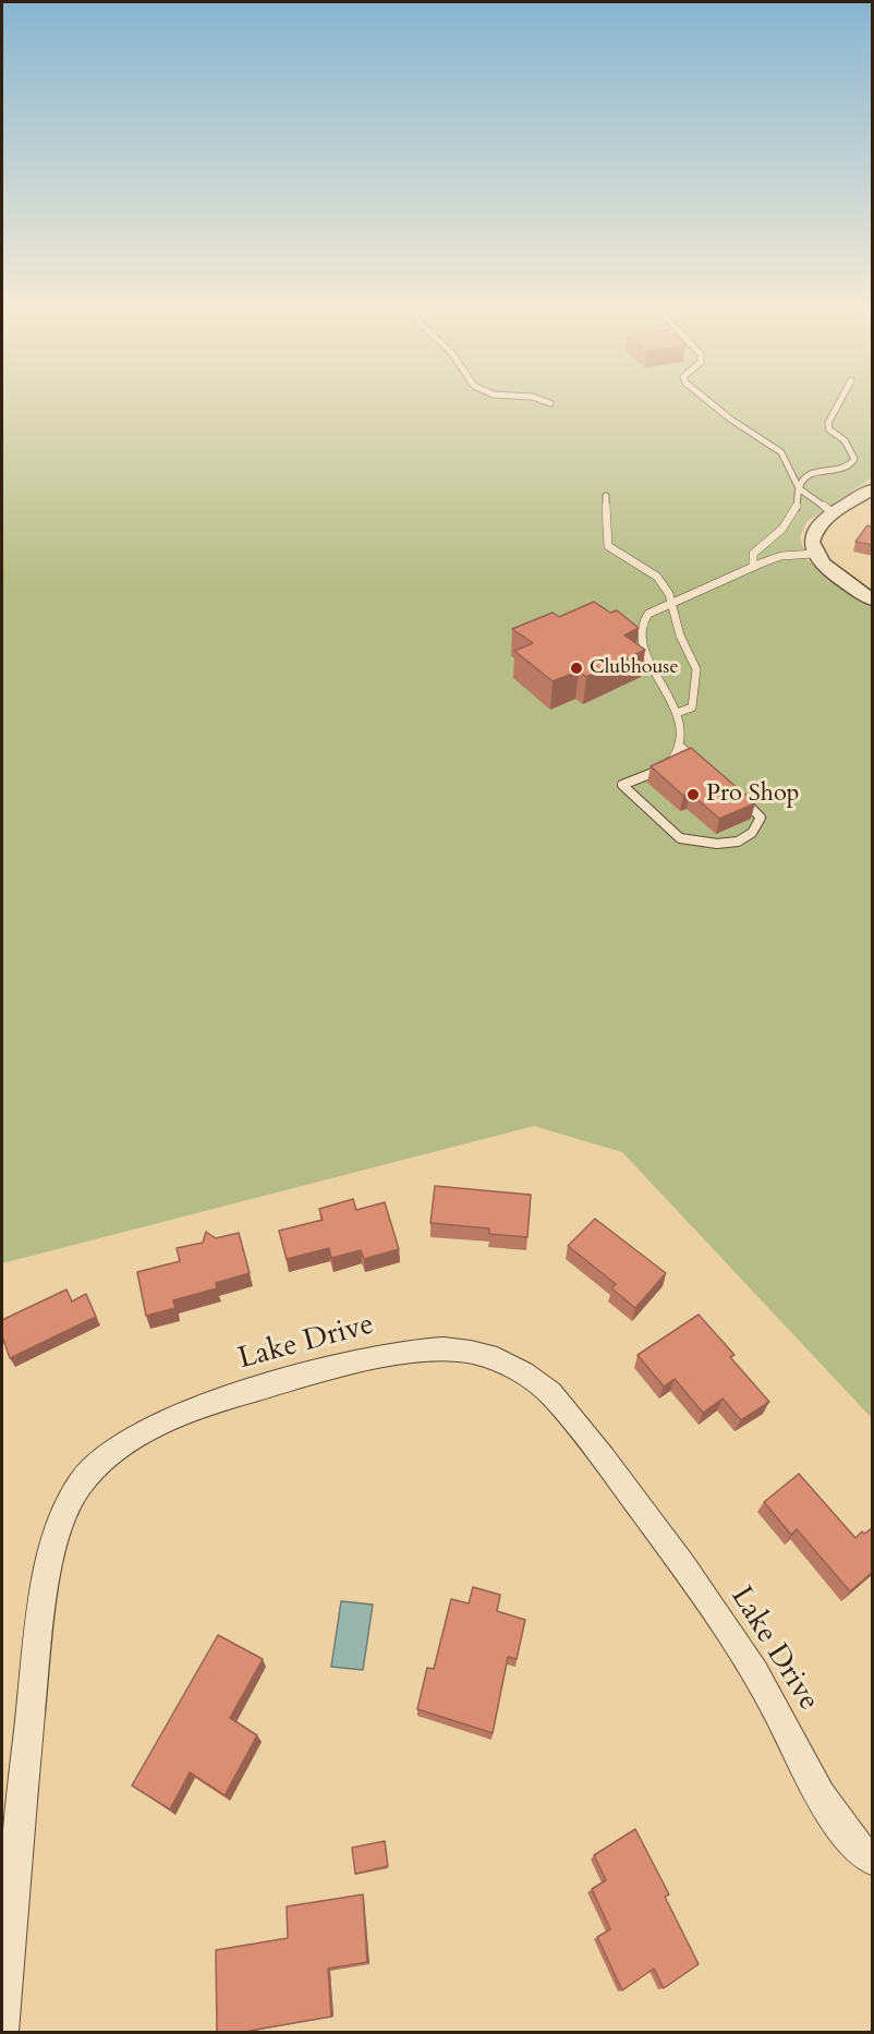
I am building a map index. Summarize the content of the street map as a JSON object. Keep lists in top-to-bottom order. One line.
{"streets":{"street":["Lake Drive"]},"places":["Clubhouse","Pro Shop"]}
